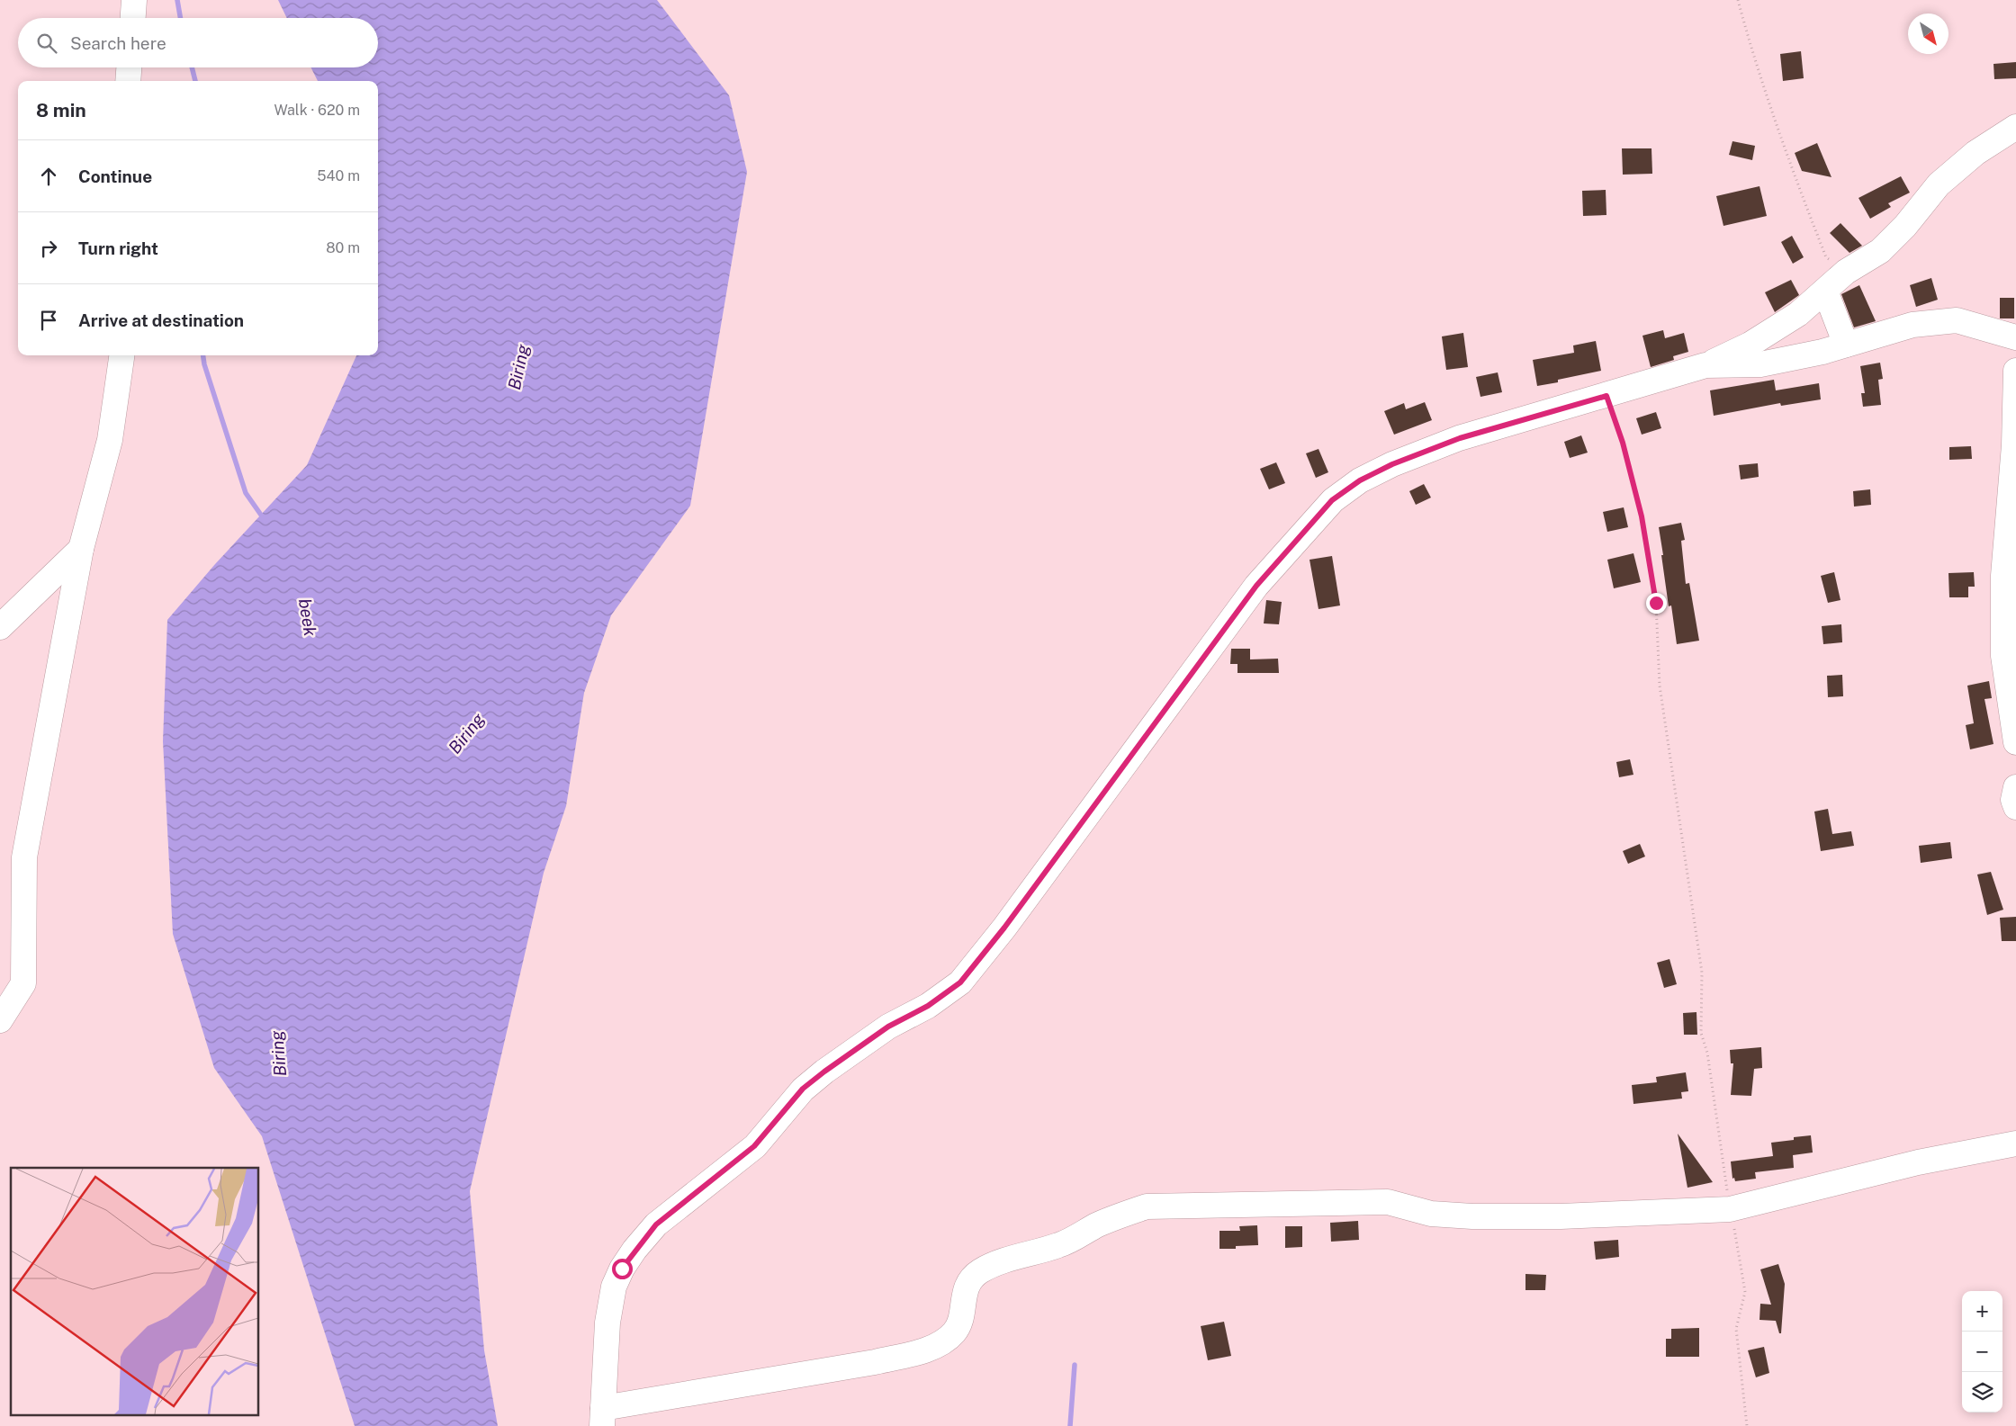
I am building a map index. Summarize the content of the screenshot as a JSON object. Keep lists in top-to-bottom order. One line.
{"water":["Biring","beek"],"north":"bottom right","page":{"search":"Search here","heading":["8 min","Walk · 620 m"],"list":[["Continue","540 m"],["Turn right","80 m"],"Arrive at destination"],"map_buttons":["+","−"]}}
